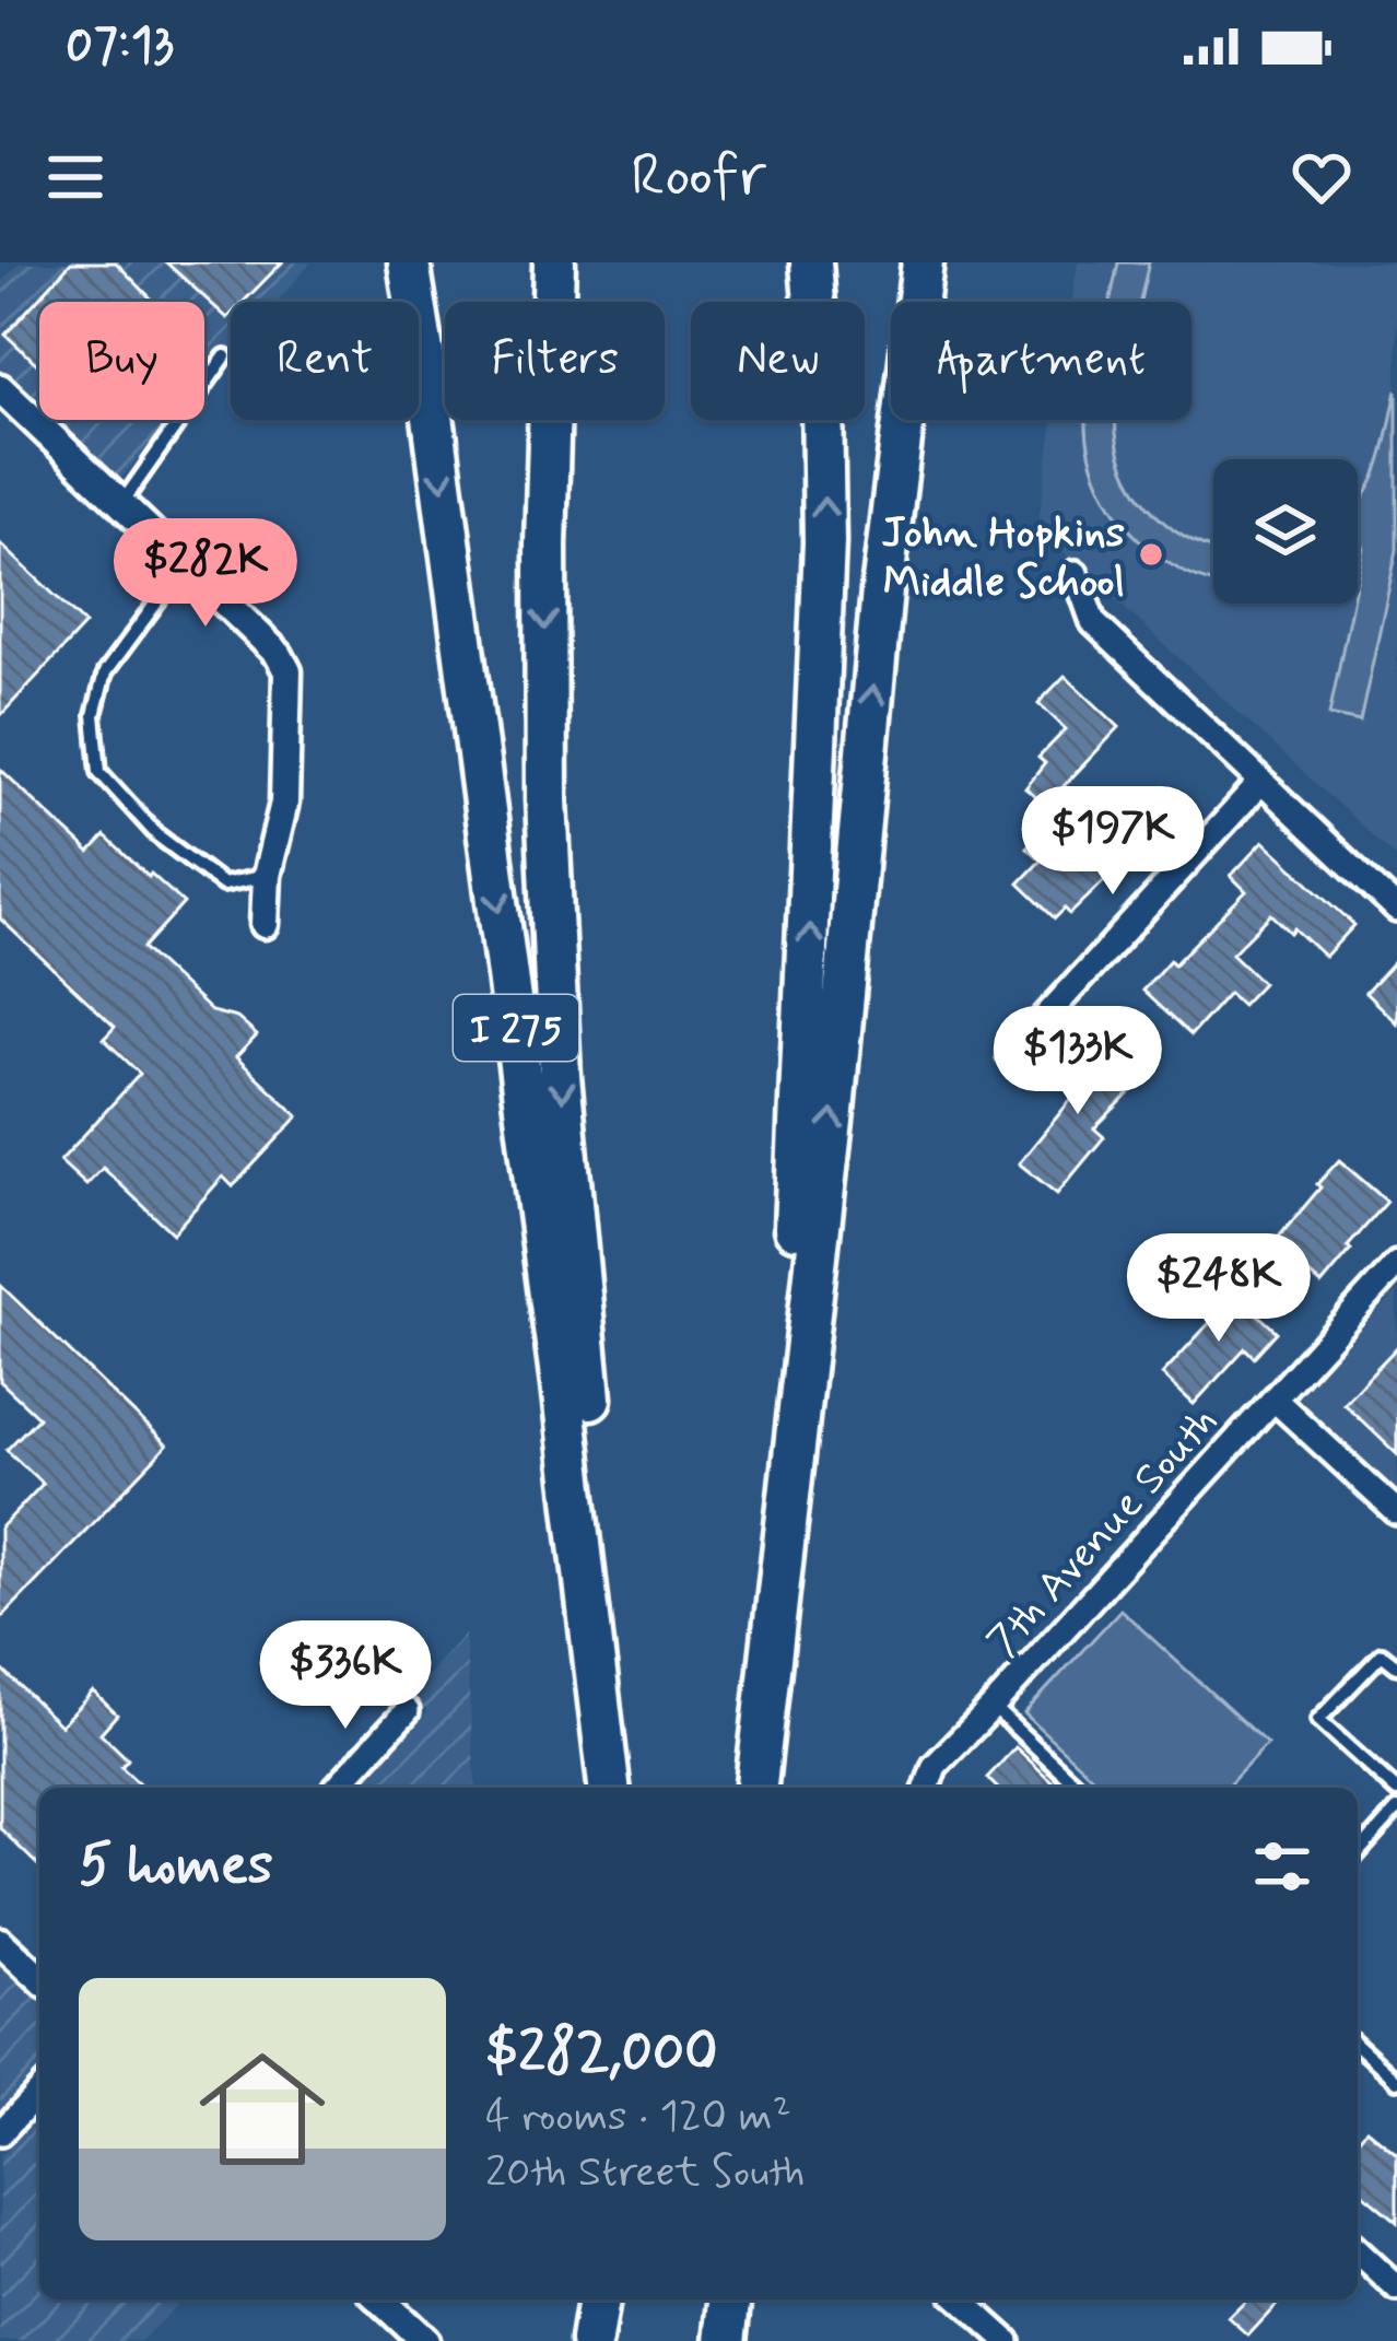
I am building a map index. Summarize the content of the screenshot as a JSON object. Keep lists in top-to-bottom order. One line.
{"streets":{"highway":["I 275"],"street":["7th Avenue South"]},"places":["John Hopkins Middle School"],"page":{"status":"07:13","header":"Roofr","chip":["Buy","Rent","Filters","New","Apartment"],"price":["$282K","$197K","$133K","$248K","$336K"],"heading":"5 homes","list":[{"name":"$282,000","note":"4 rooms · 120 m² · 20th Street South"}]}}
